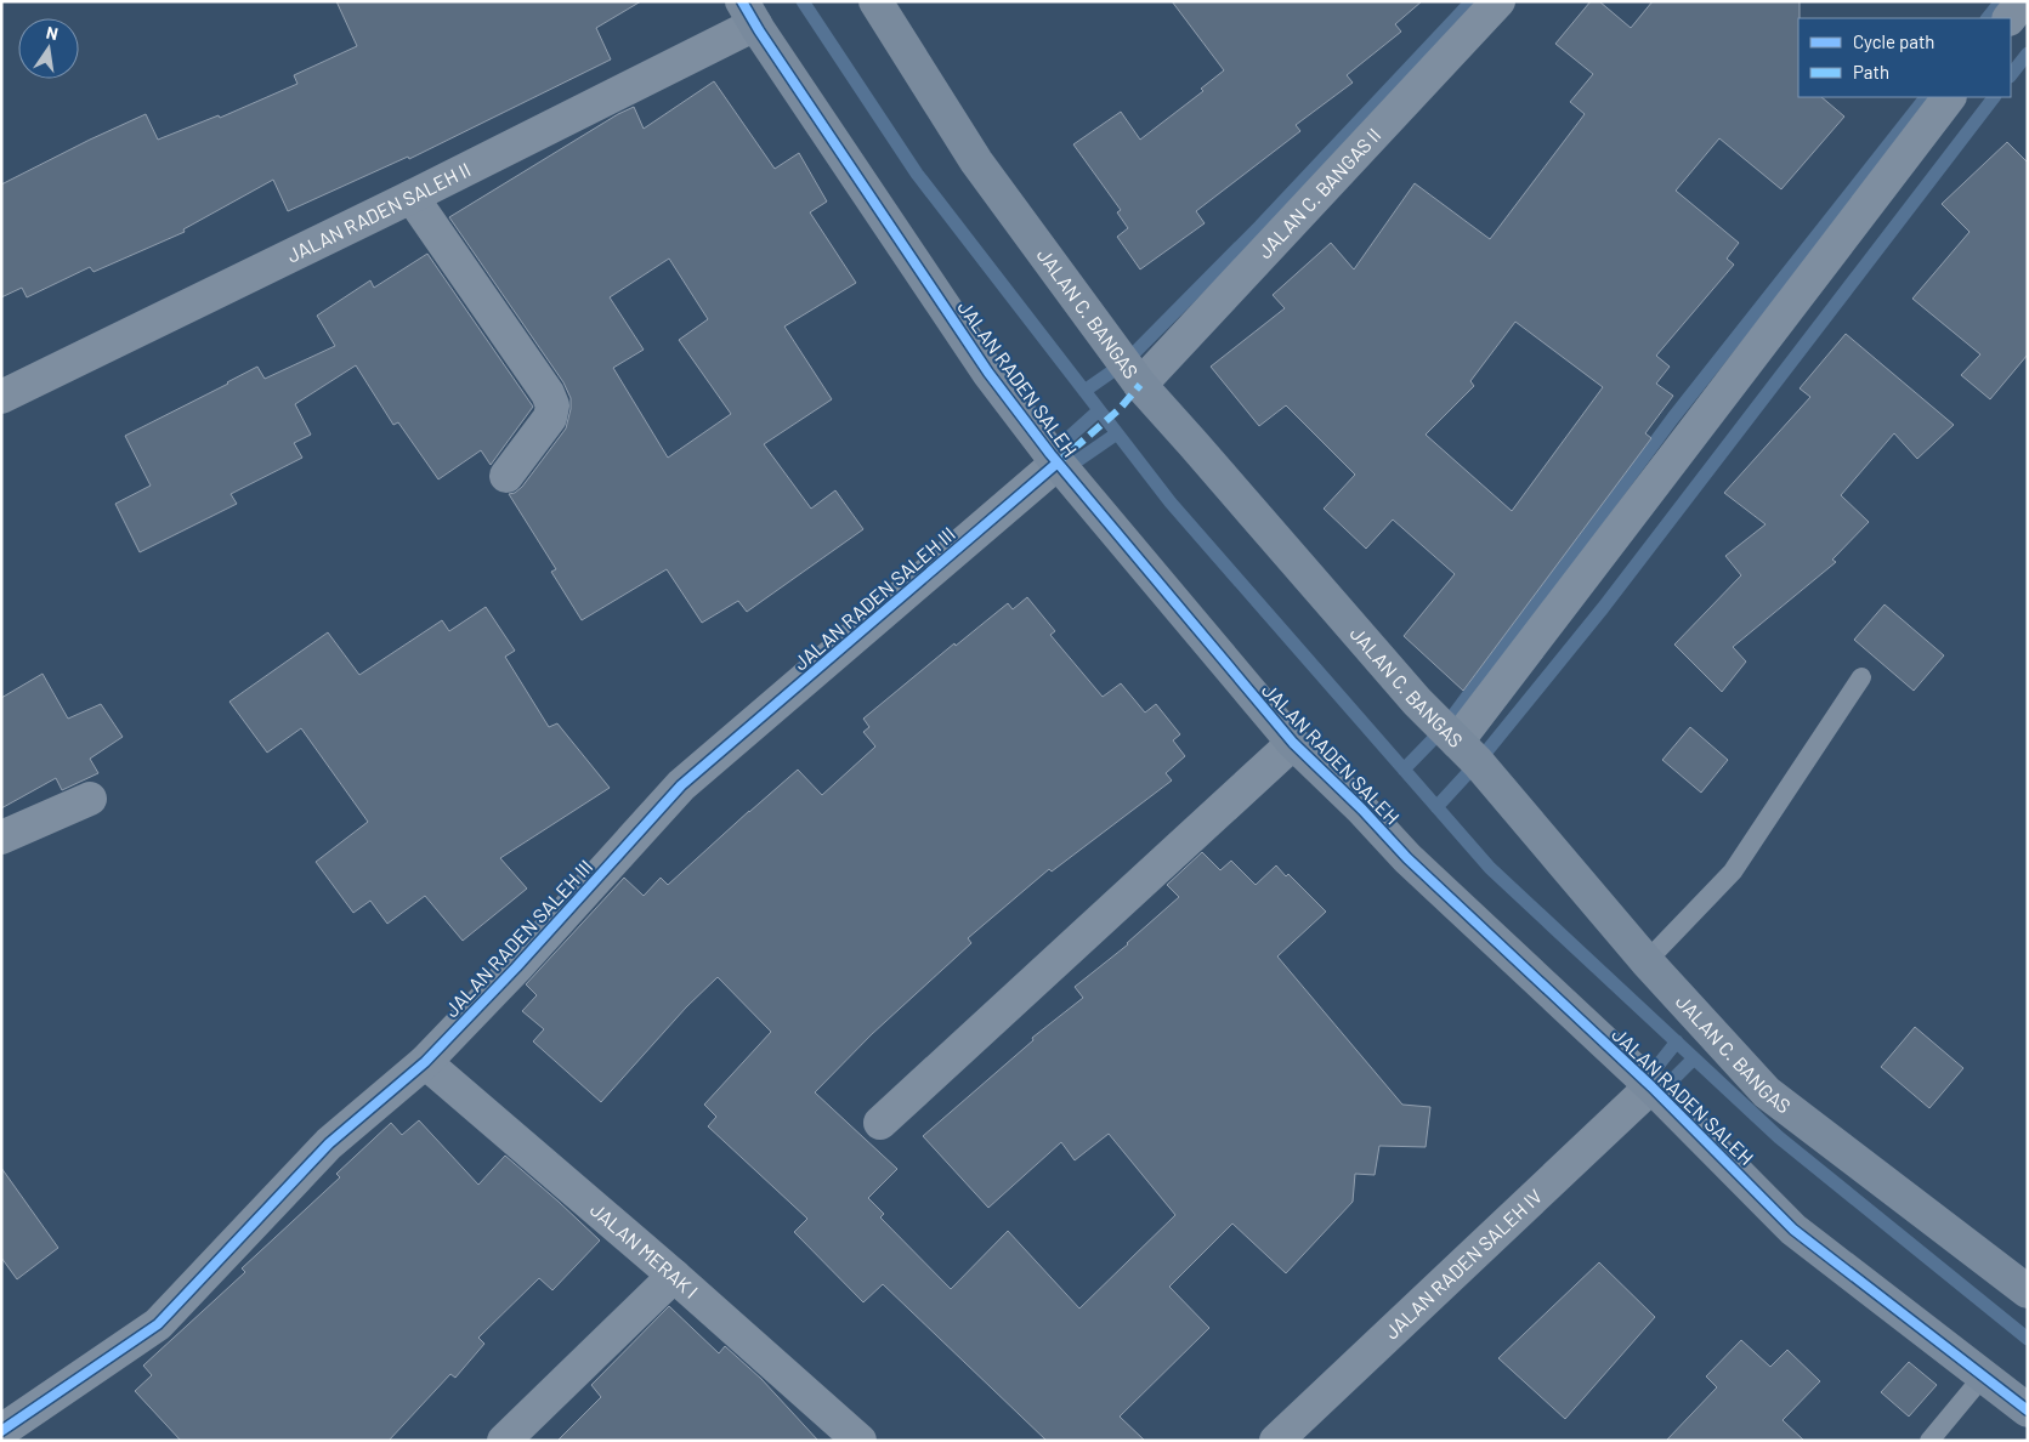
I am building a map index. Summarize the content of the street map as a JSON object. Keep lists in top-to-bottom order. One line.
{"streets":{"street":["JALAN C. BANGAS II","JALAN RADEN SALEH II","JALAN C. BANGAS","JALAN RADEN SALEH","JALAN RADEN SALEH III","JALAN MERAK I","JALAN RADEN SALEH IV"]},"crossings":[["JALAN C. BANGAS II","JALAN C. BANGAS"],["JALAN RADEN SALEH II","JALAN RADEN SALEH"],["JALAN RADEN SALEH","JALAN RADEN SALEH III"],["JALAN RADEN SALEH","JALAN RADEN SALEH IV"],["JALAN RADEN SALEH III","JALAN MERAK I"]],"legend":["Cycle path","Path"],"north":"top"}
